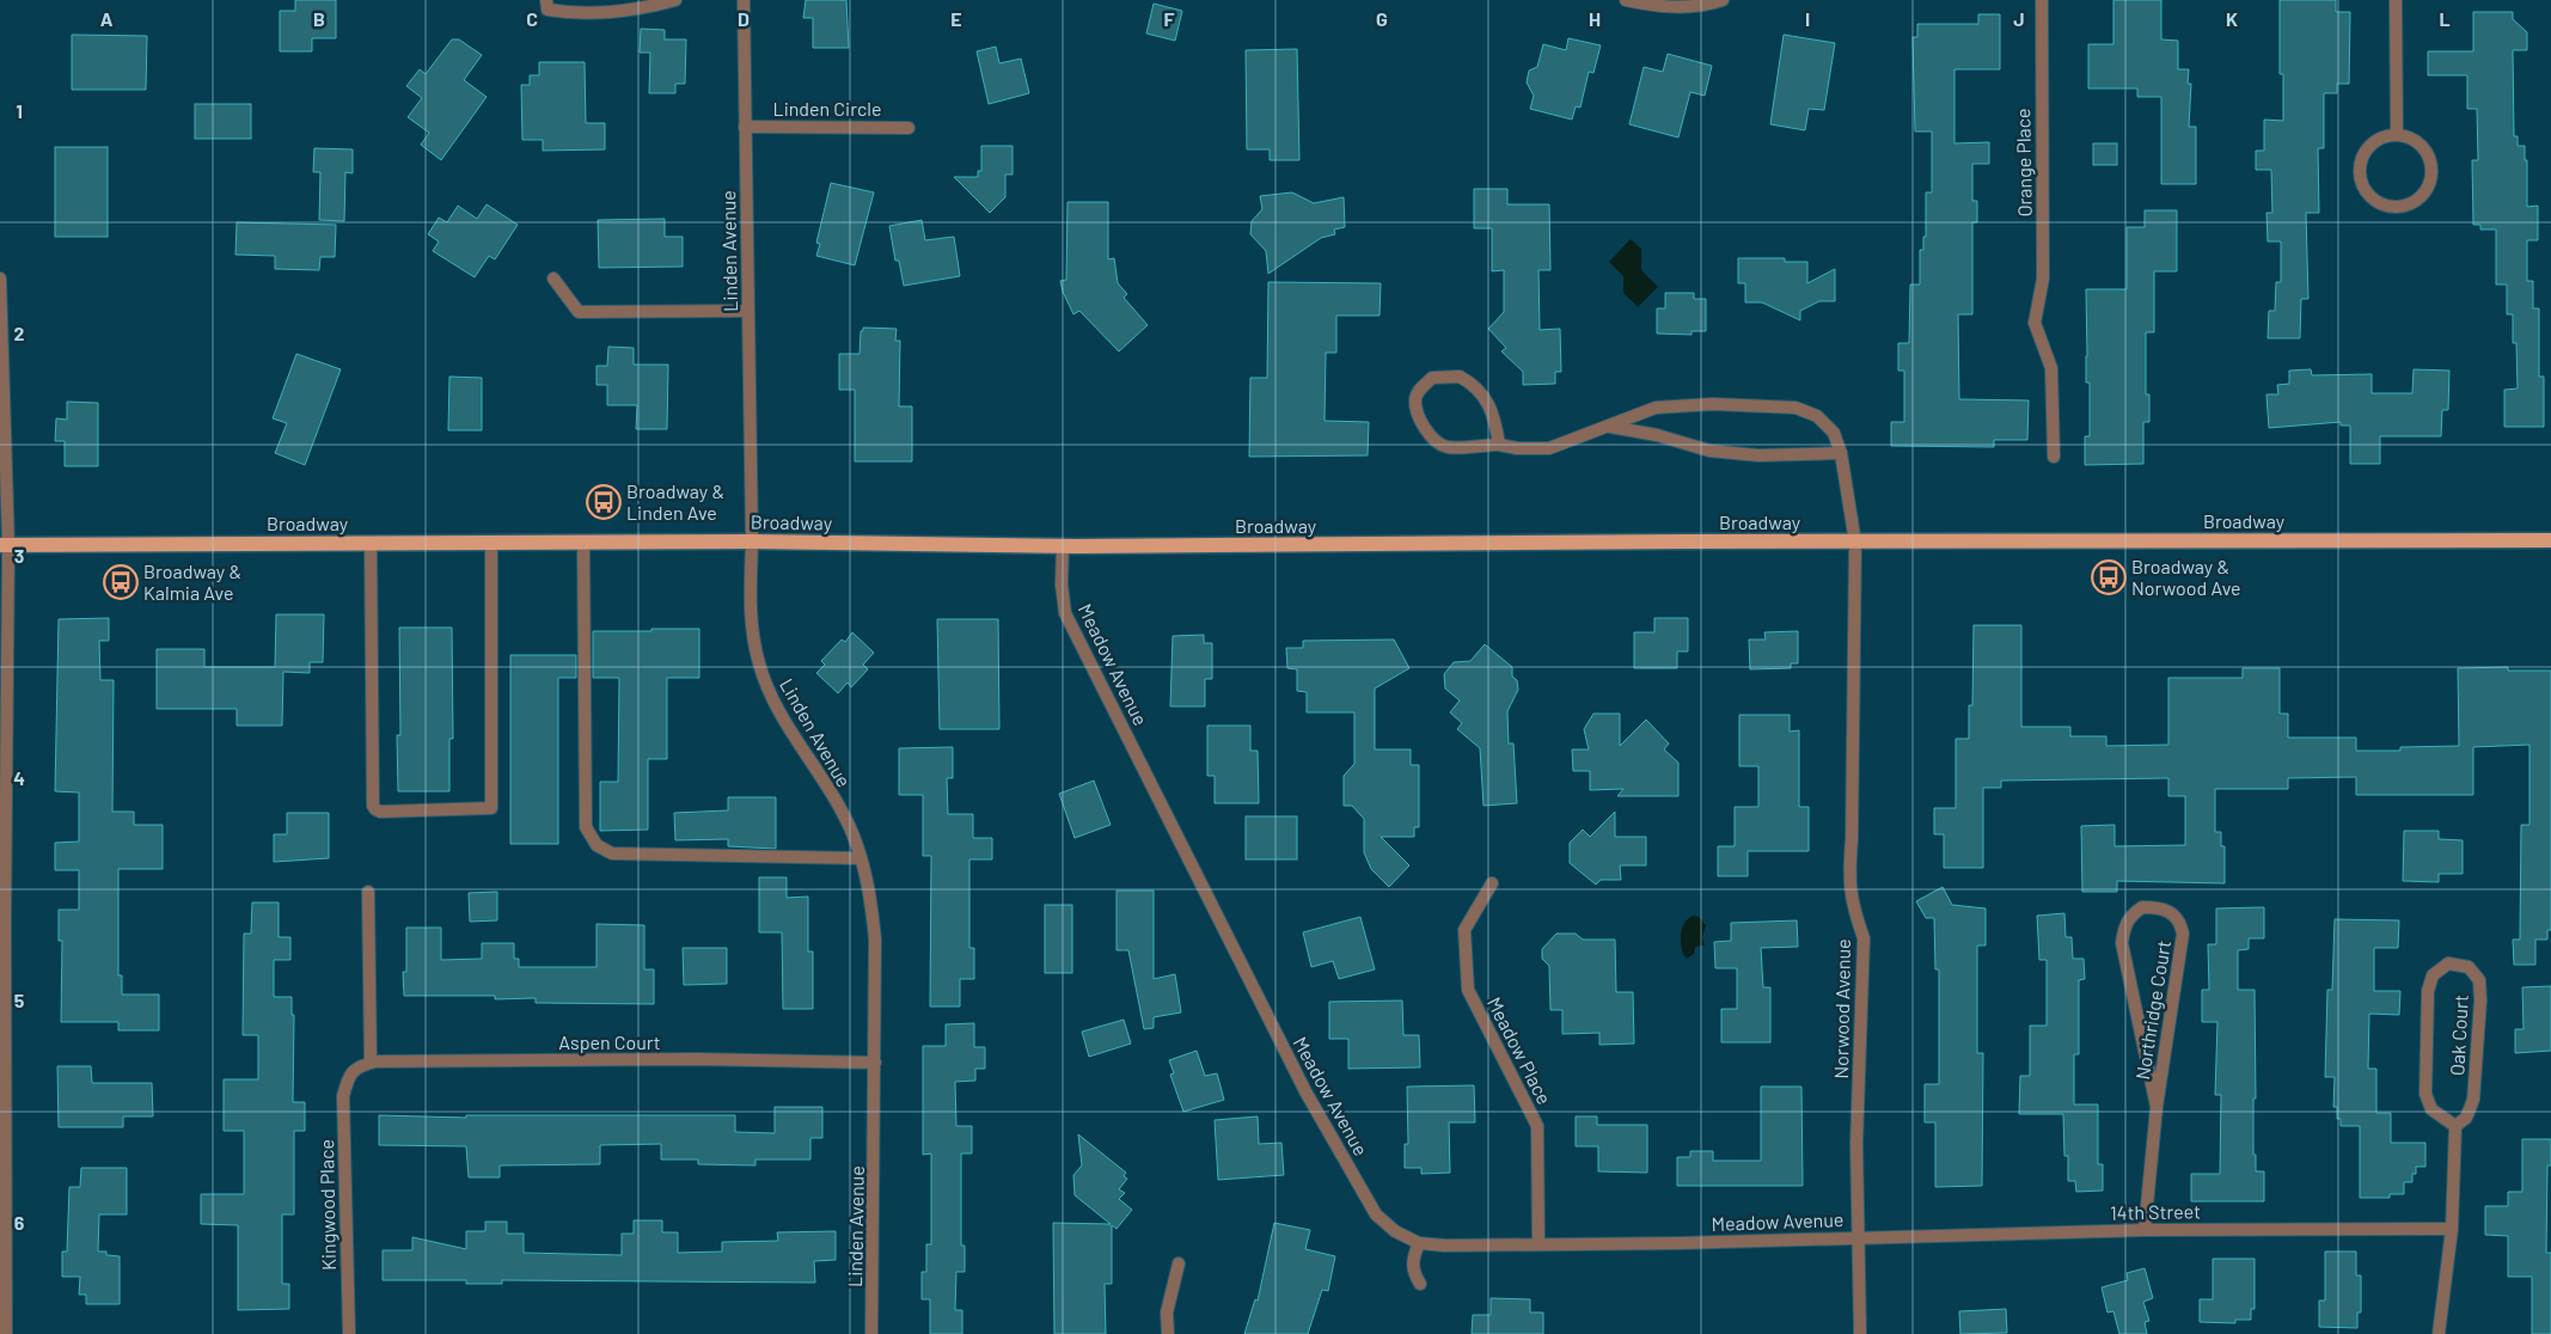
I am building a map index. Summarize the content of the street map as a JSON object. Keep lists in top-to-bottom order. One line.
{"streets":{"main road":["Broadway"],"street":["Linden Circle","Orange Place","Linden Avenue","Meadow Avenue","Norwood Avenue","Northridge Court","Oak Court","Aspen Court","Meadow Place","Kingwood Place","14th Street"]},"crossings":[["Linden Circle","Linden Avenue"],["Linden Avenue","Broadway"],["Linden Avenue","Aspen Court"],["Broadway","Meadow Avenue"],["Broadway","Norwood Avenue"],["Meadow Avenue","Norwood Avenue"],["Meadow Avenue","Meadow Place"],["Meadow Avenue","14th Street"],["Norwood Avenue","14th Street"],["Northridge Court","14th Street"],["Aspen Court","Kingwood Place"]],"places":{"bus stop":["Broadway & Linden Ave","Broadway & Norwood Ave","Broadway & Kalmia Ave"]},"grid":{"columns":["A","B","C","D","E","F","G","H","I","J","K","L"],"rows":["1","2","3","4","5","6"]}}
